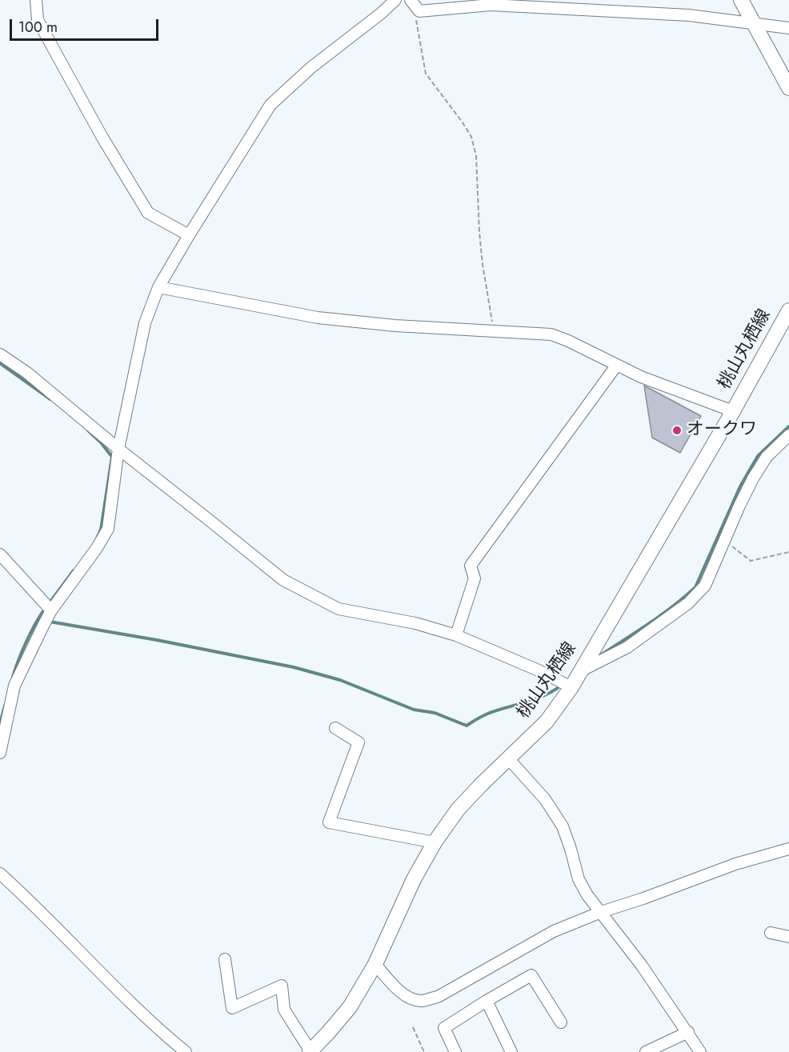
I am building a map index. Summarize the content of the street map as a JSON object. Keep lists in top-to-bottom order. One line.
{"streets":{"main road":["桃山丸栖線"]},"places":["オークワ"],"scale_bar":"100 m"}
